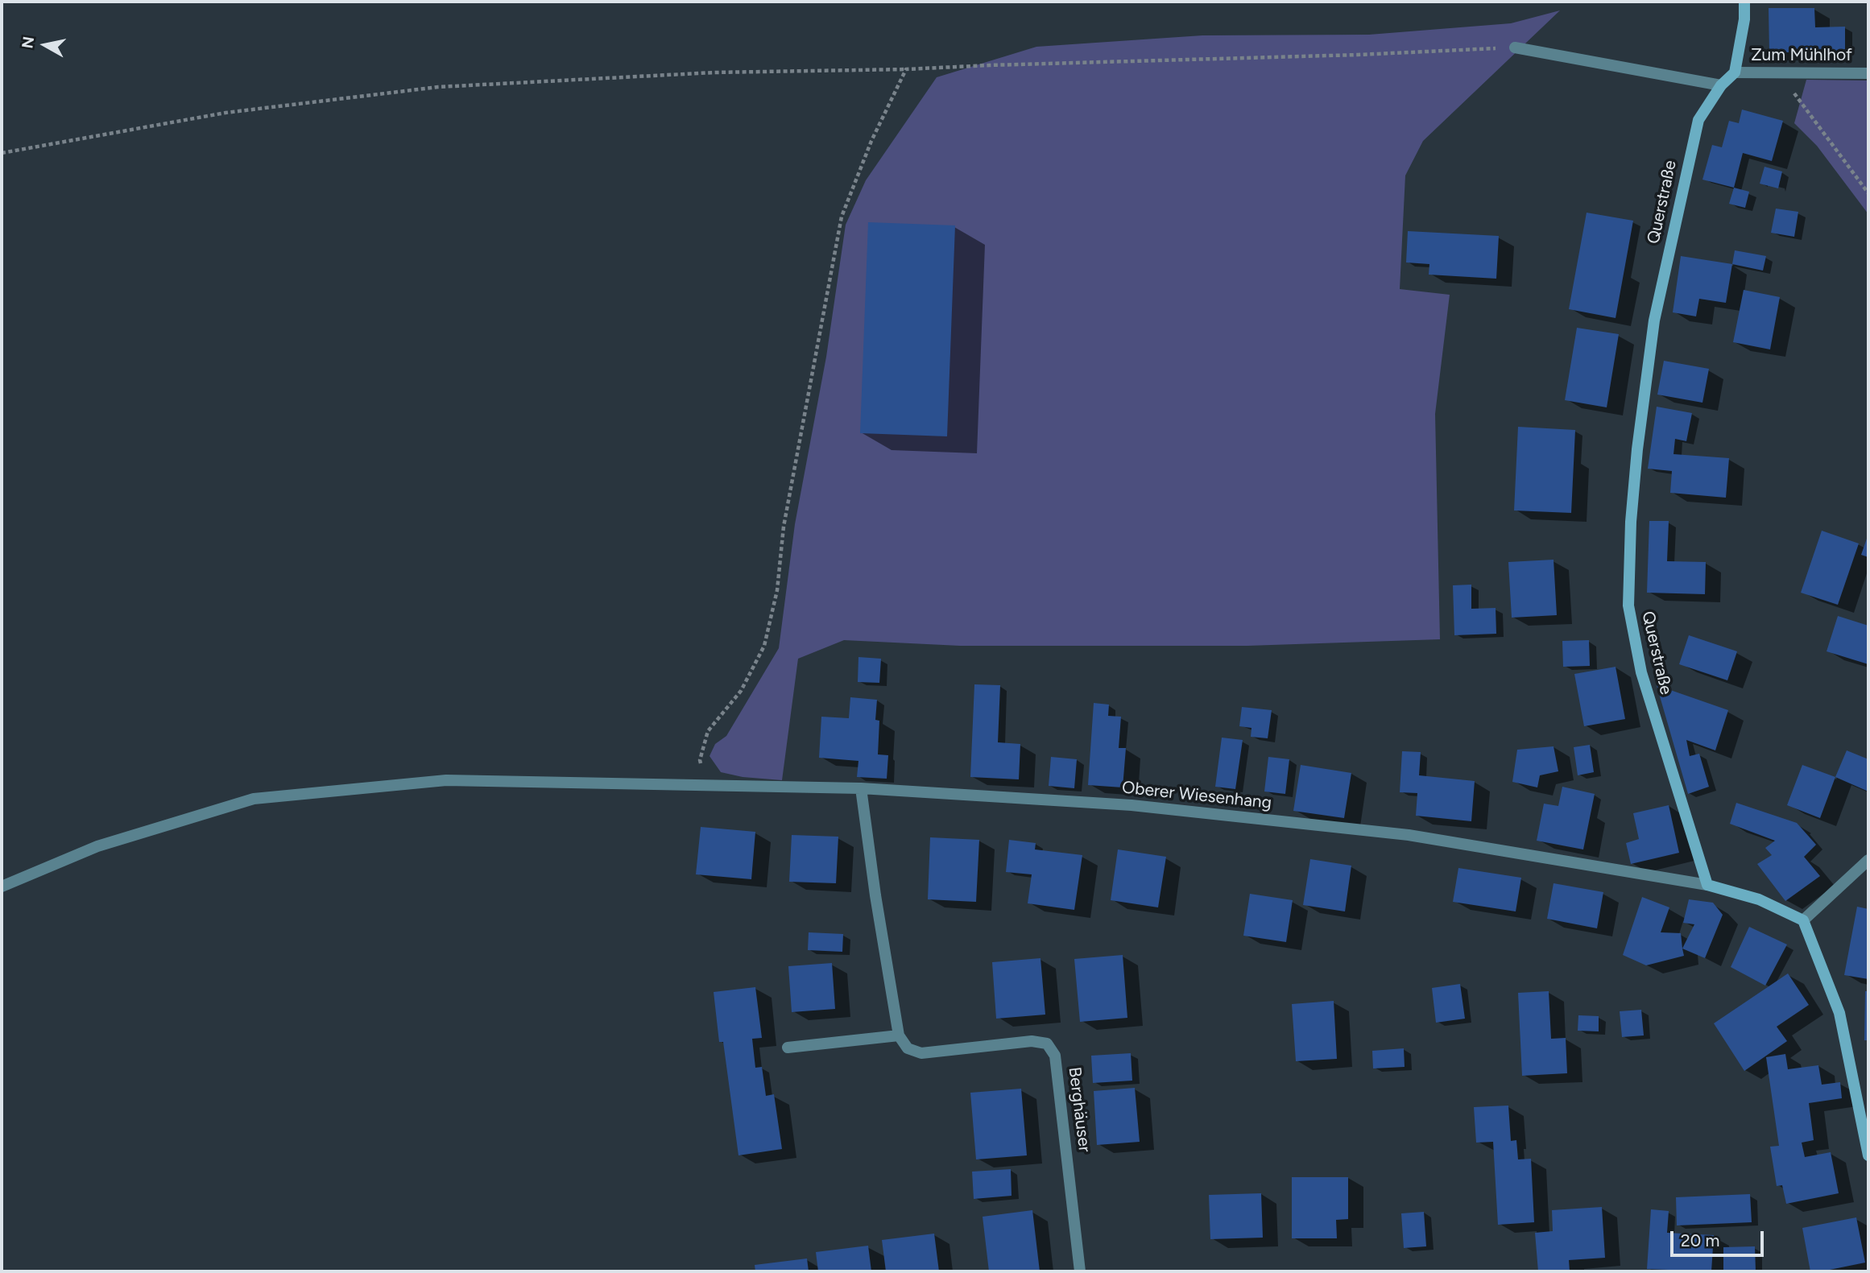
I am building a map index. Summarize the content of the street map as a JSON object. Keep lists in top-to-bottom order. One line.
{"streets":{"street":["Zum Mühlhof","Querstraße","Oberer Wiesenhang","Berghäuser"]},"crossings":[["Zum Mühlhof","Querstraße"],["Querstraße","Oberer Wiesenhang"]],"scale_bar":"20 m","north":"left"}
